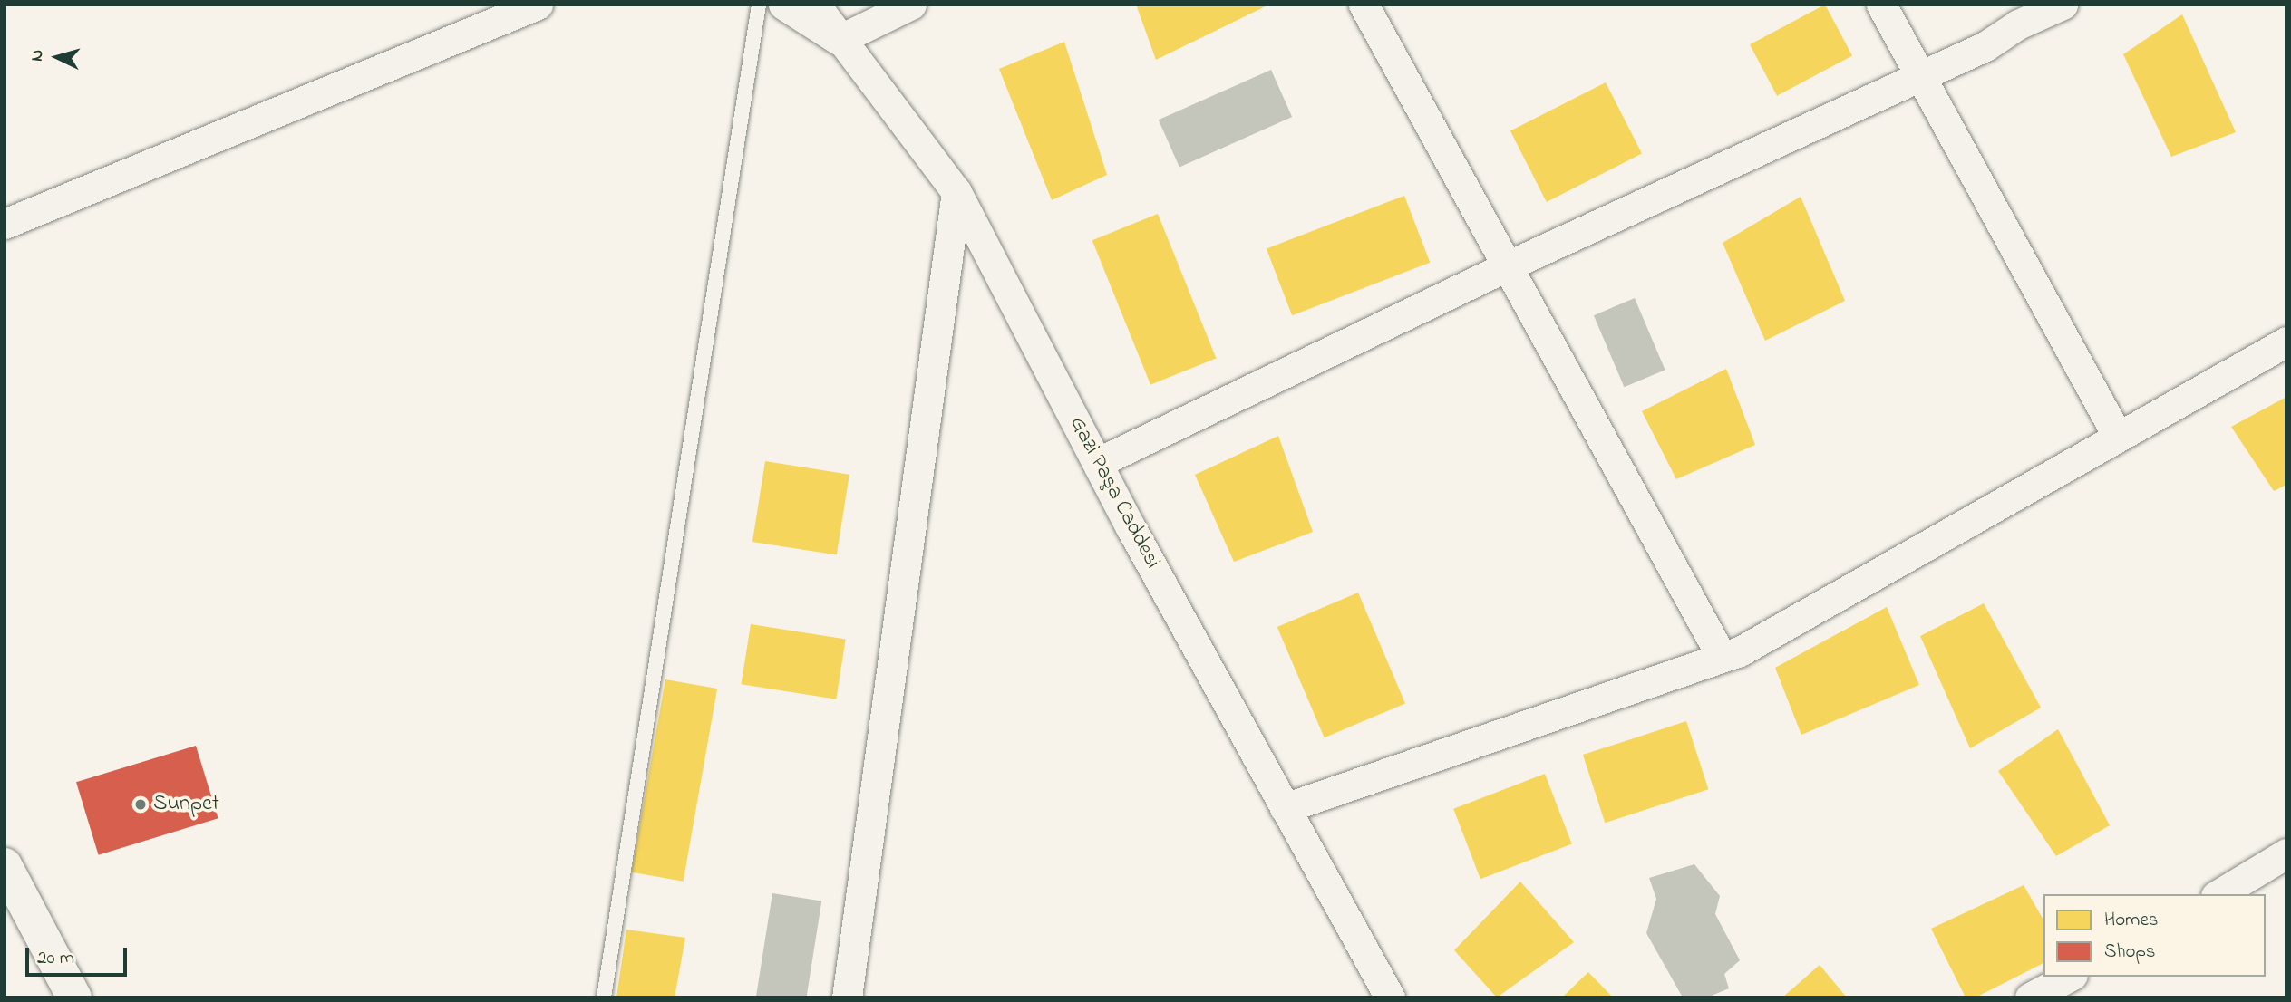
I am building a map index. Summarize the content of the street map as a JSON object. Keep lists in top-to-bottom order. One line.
{"streets":{"street":["Gazi Paşa Caddesi"]},"places":["Sunpet"],"legend":["Homes","Shops"],"scale_bar":"20 m","north":"left"}
